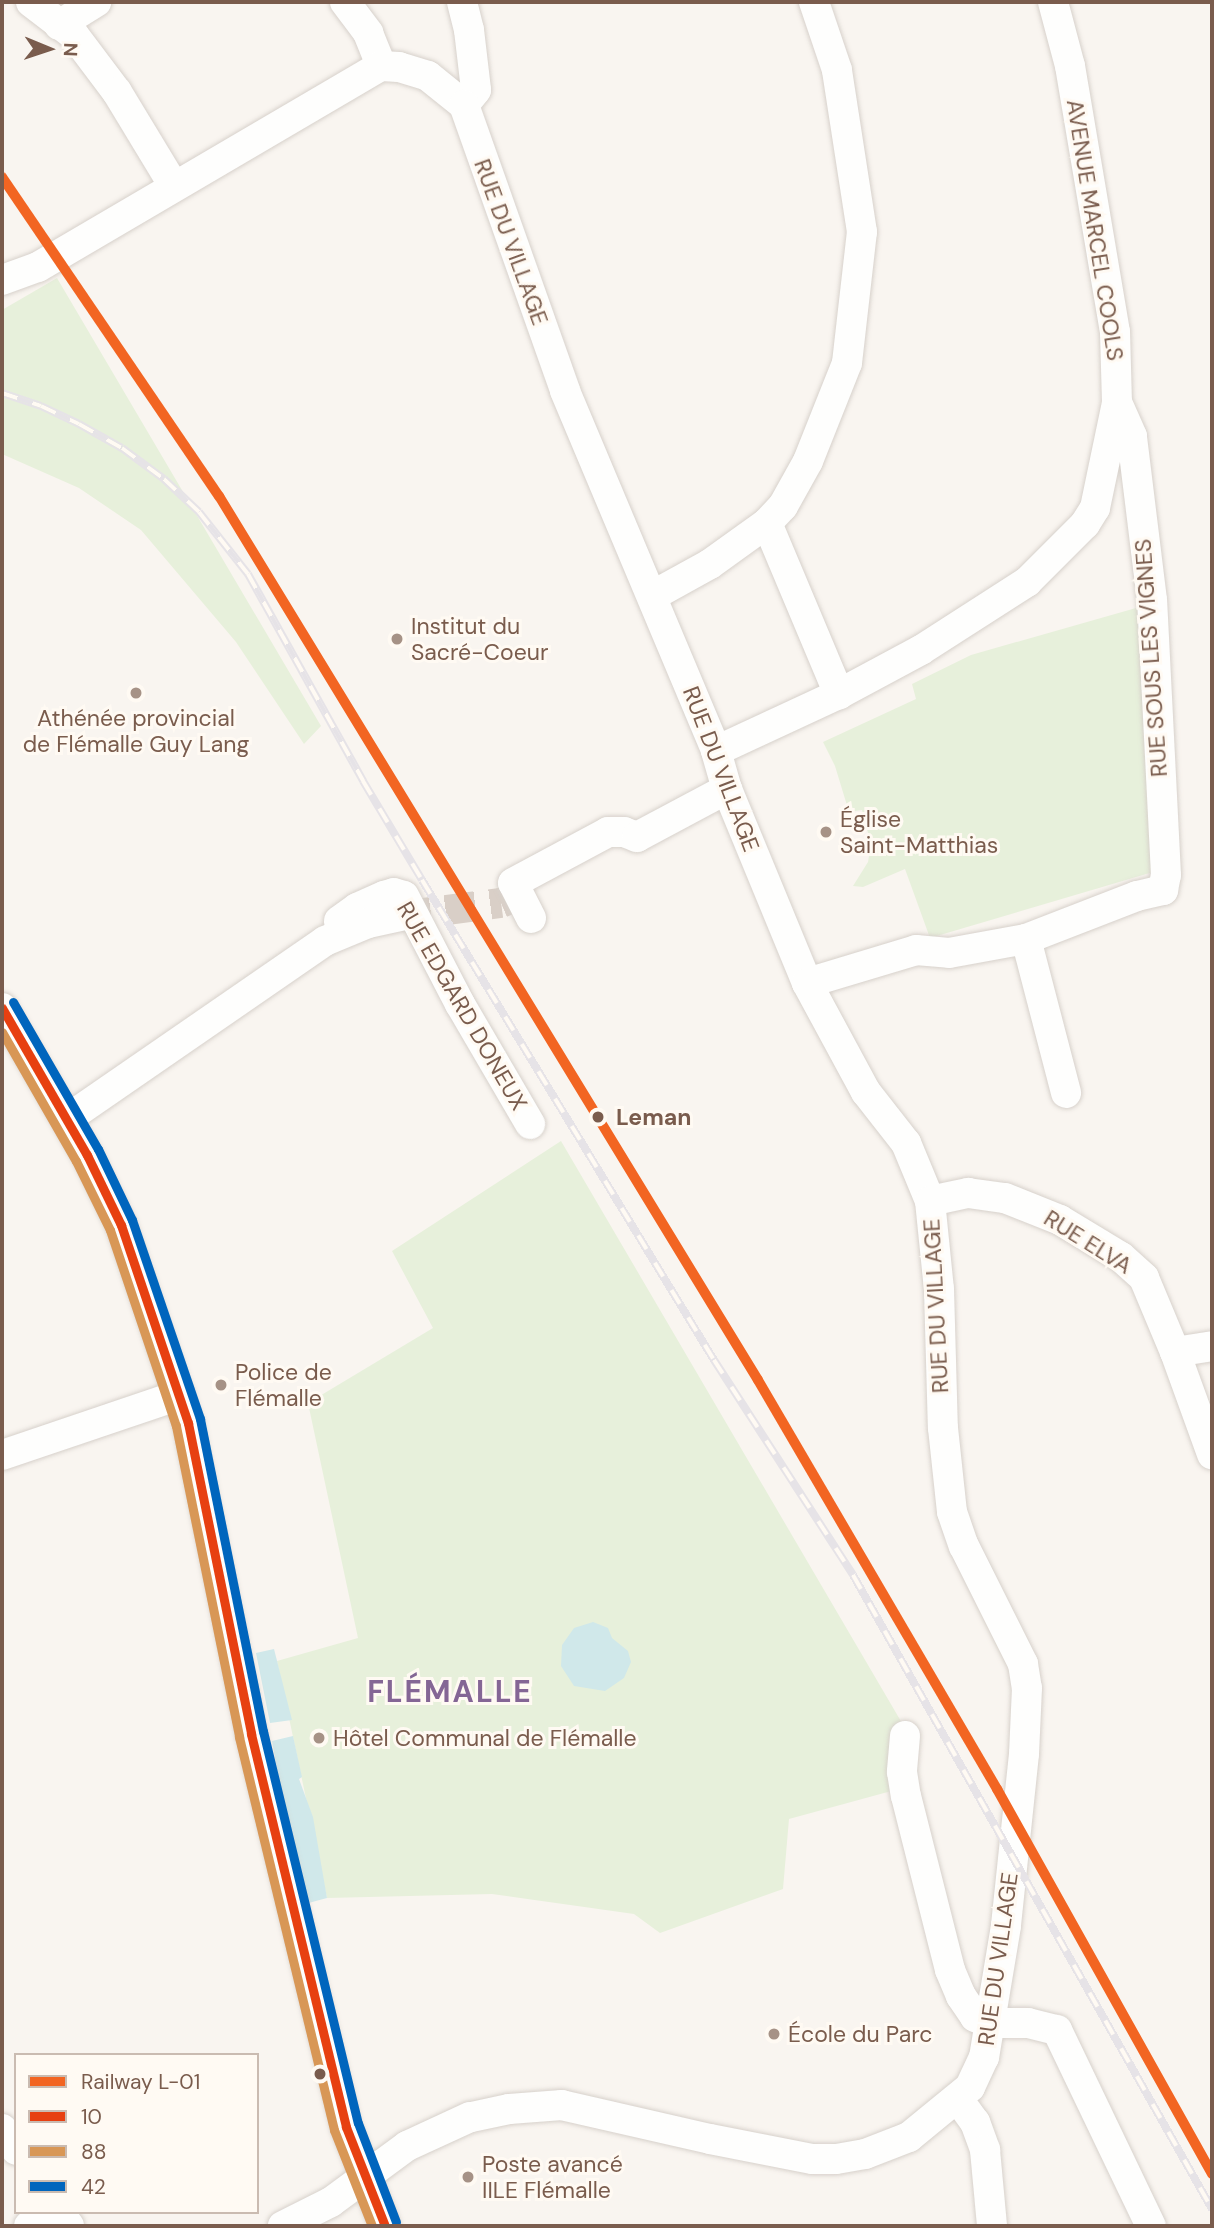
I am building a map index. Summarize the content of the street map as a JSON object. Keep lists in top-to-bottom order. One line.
{"streets":{"street":["AVENUE MARCEL COOLS","RUE DU VILLAGE","RUE SOUS LES VIGNES","RUE EDGARD DONEUX","RUE ELVA"]},"crossings":[["AVENUE MARCEL COOLS","RUE DU VILLAGE"],["AVENUE MARCEL COOLS","RUE SOUS LES VIGNES"],["RUE DU VILLAGE","RUE ELVA"]],"districts":["FLÉMALLE"],"places":["Institut du Sacré-Coeur","Athénée provincial de Flémalle Guy Lang","Église Saint-Matthias","Leman","Police de Flémalle","Hôtel Communal de Flémalle","École du Parc","Poste avancé IILE Flémalle"],"lines":["rail line L-01","transit line 42","transit line 10","transit line 88"],"legend":["Railway L-01","10","88","42"],"north":"right"}
